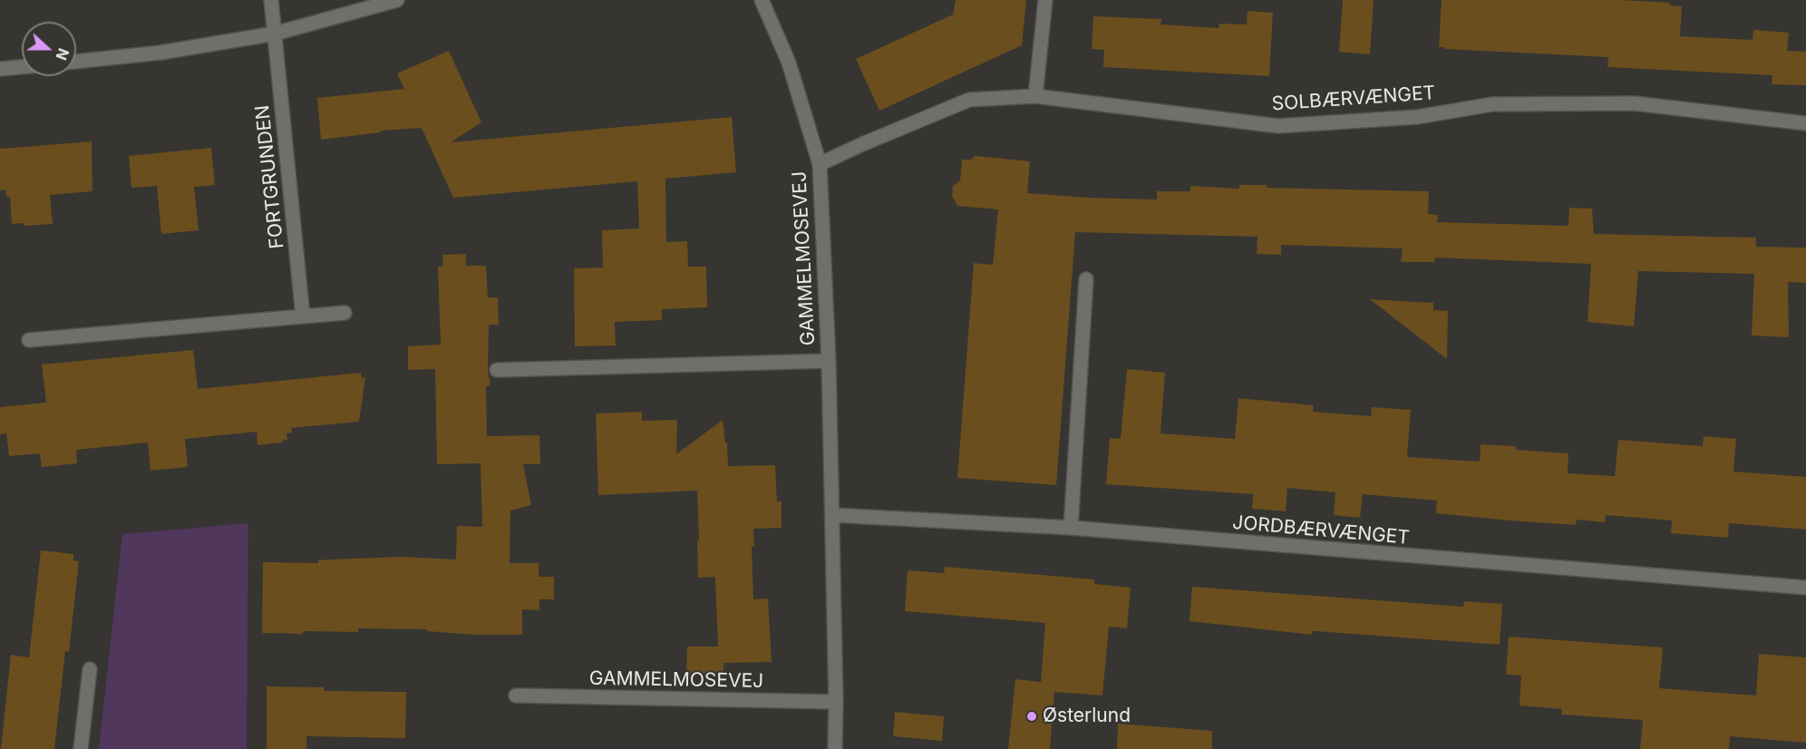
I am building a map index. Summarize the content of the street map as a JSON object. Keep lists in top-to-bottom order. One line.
{"streets":{"street":["SOLBÆRVÆNGET","FORTGRUNDEN","GAMMELMOSEVEJ","JORDBÆRVÆNGET"]},"crossings":[["SOLBÆRVÆNGET","GAMMELMOSEVEJ"],["GAMMELMOSEVEJ","JORDBÆRVÆNGET"]],"places":["Østerlund"],"north":"right"}
